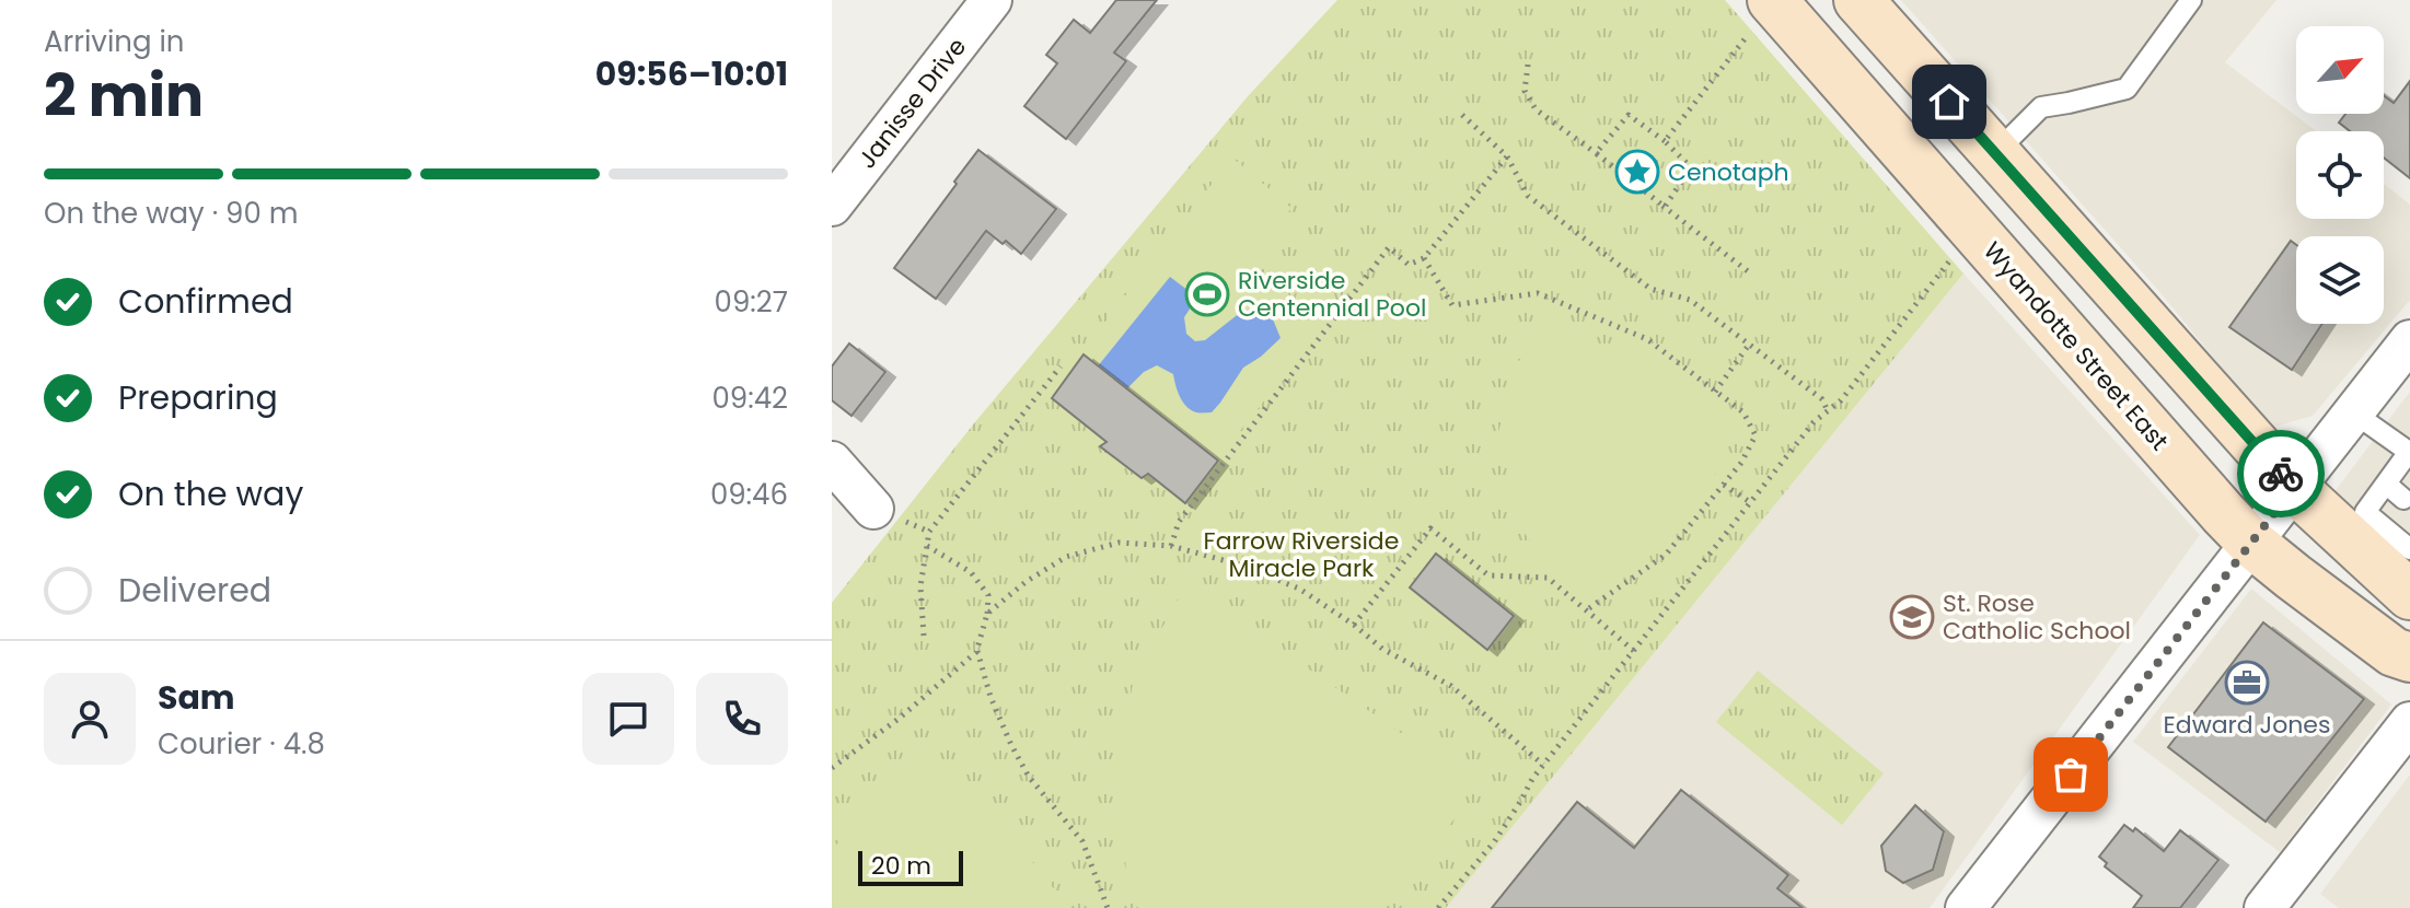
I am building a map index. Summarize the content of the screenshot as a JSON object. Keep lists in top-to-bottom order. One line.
{"streets":{"main road":["Wyandotte Street East"],"street":["Janisse Drive"]},"parks":["Farrow Riverside Miracle Park"],"places":{"place":["Cenotaph"],"sports":["Riverside Centennial Pool"],"school or university":["St. Rose Catholic School"],"office":["Edward Jones"]},"scale_bar":"20 m","north":"top right","page":{"heading":["2 min","Arriving in","09:56–10:01"],"panel":["Sam","Courier · 4.8"],"bar":"On the way · 90 m","list":[["Confirmed","09:27"],["Preparing","09:42"],["On the way","09:46"],"Delivered"],"scale":"20 m"}}
